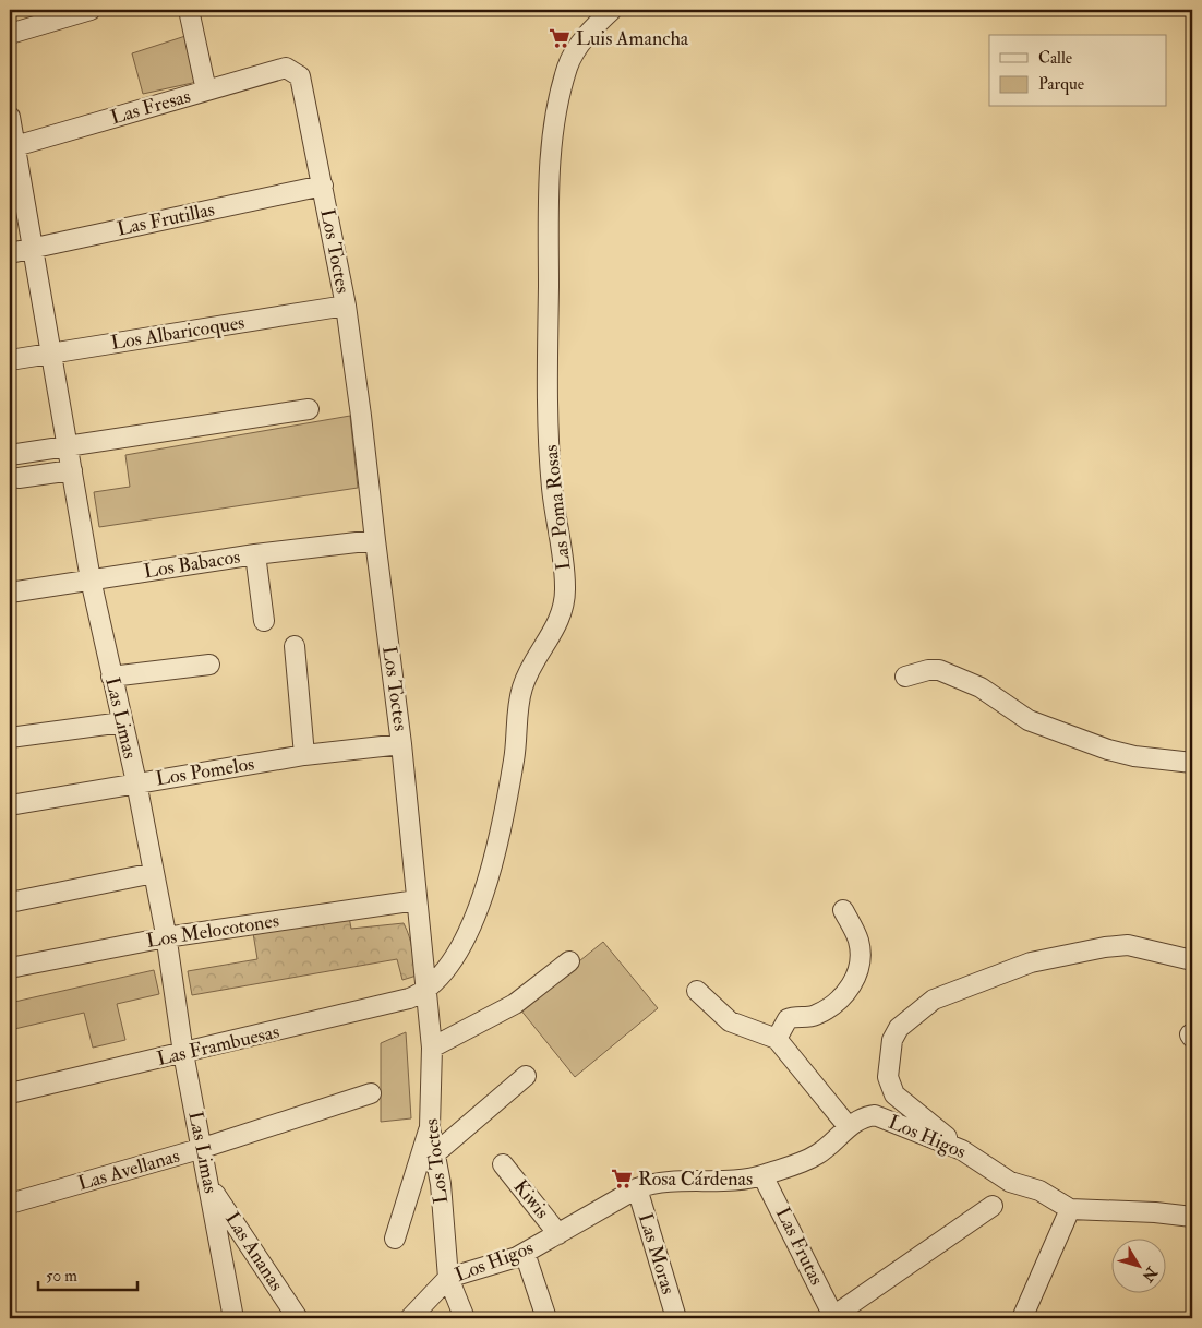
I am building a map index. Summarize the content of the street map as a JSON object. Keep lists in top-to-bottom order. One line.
{"streets":{"street":["Las Fresas","Las Frutillas","Los Toctes","Los Albaricoques","Las Poma Rosas","Los Babacos","Las Limas","Los Pomelos","Los Melocotones","Las Frambuesas","Los Higos","Las Avellanas","Kiwis","Las Frutas","Las Ananas","Las Moras"]},"crossings":[["Las Fresas","Los Toctes"],["Las Fresas","Las Limas"],["Las Frutillas","Los Toctes"],["Las Frutillas","Las Limas"],["Los Toctes","Los Albaricoques"],["Los Toctes","Las Poma Rosas"],["Los Toctes","Los Babacos"],["Los Toctes","Los Pomelos"],["Los Toctes","Los Melocotones"],["Los Toctes","Las Frambuesas"],["Los Toctes","Los Higos"],["Los Albaricoques","Las Limas"],["Las Poma Rosas","Las Frambuesas"],["Los Babacos","Las Limas"],["Las Limas","Los Pomelos"],["Las Limas","Los Melocotones"],["Las Limas","Las Frambuesas"],["Las Limas","Las Avellanas"],["Las Limas","Las Ananas"],["Los Higos","Kiwis"],["Los Higos","Las Frutas"],["Los Higos","Las Moras"]],"places":{"supermarket":["Luis Amancha","Rosa Cárdenas"]},"legend":["Calle","Parque"],"scale_bar":"50 m","north":"bottom right"}
